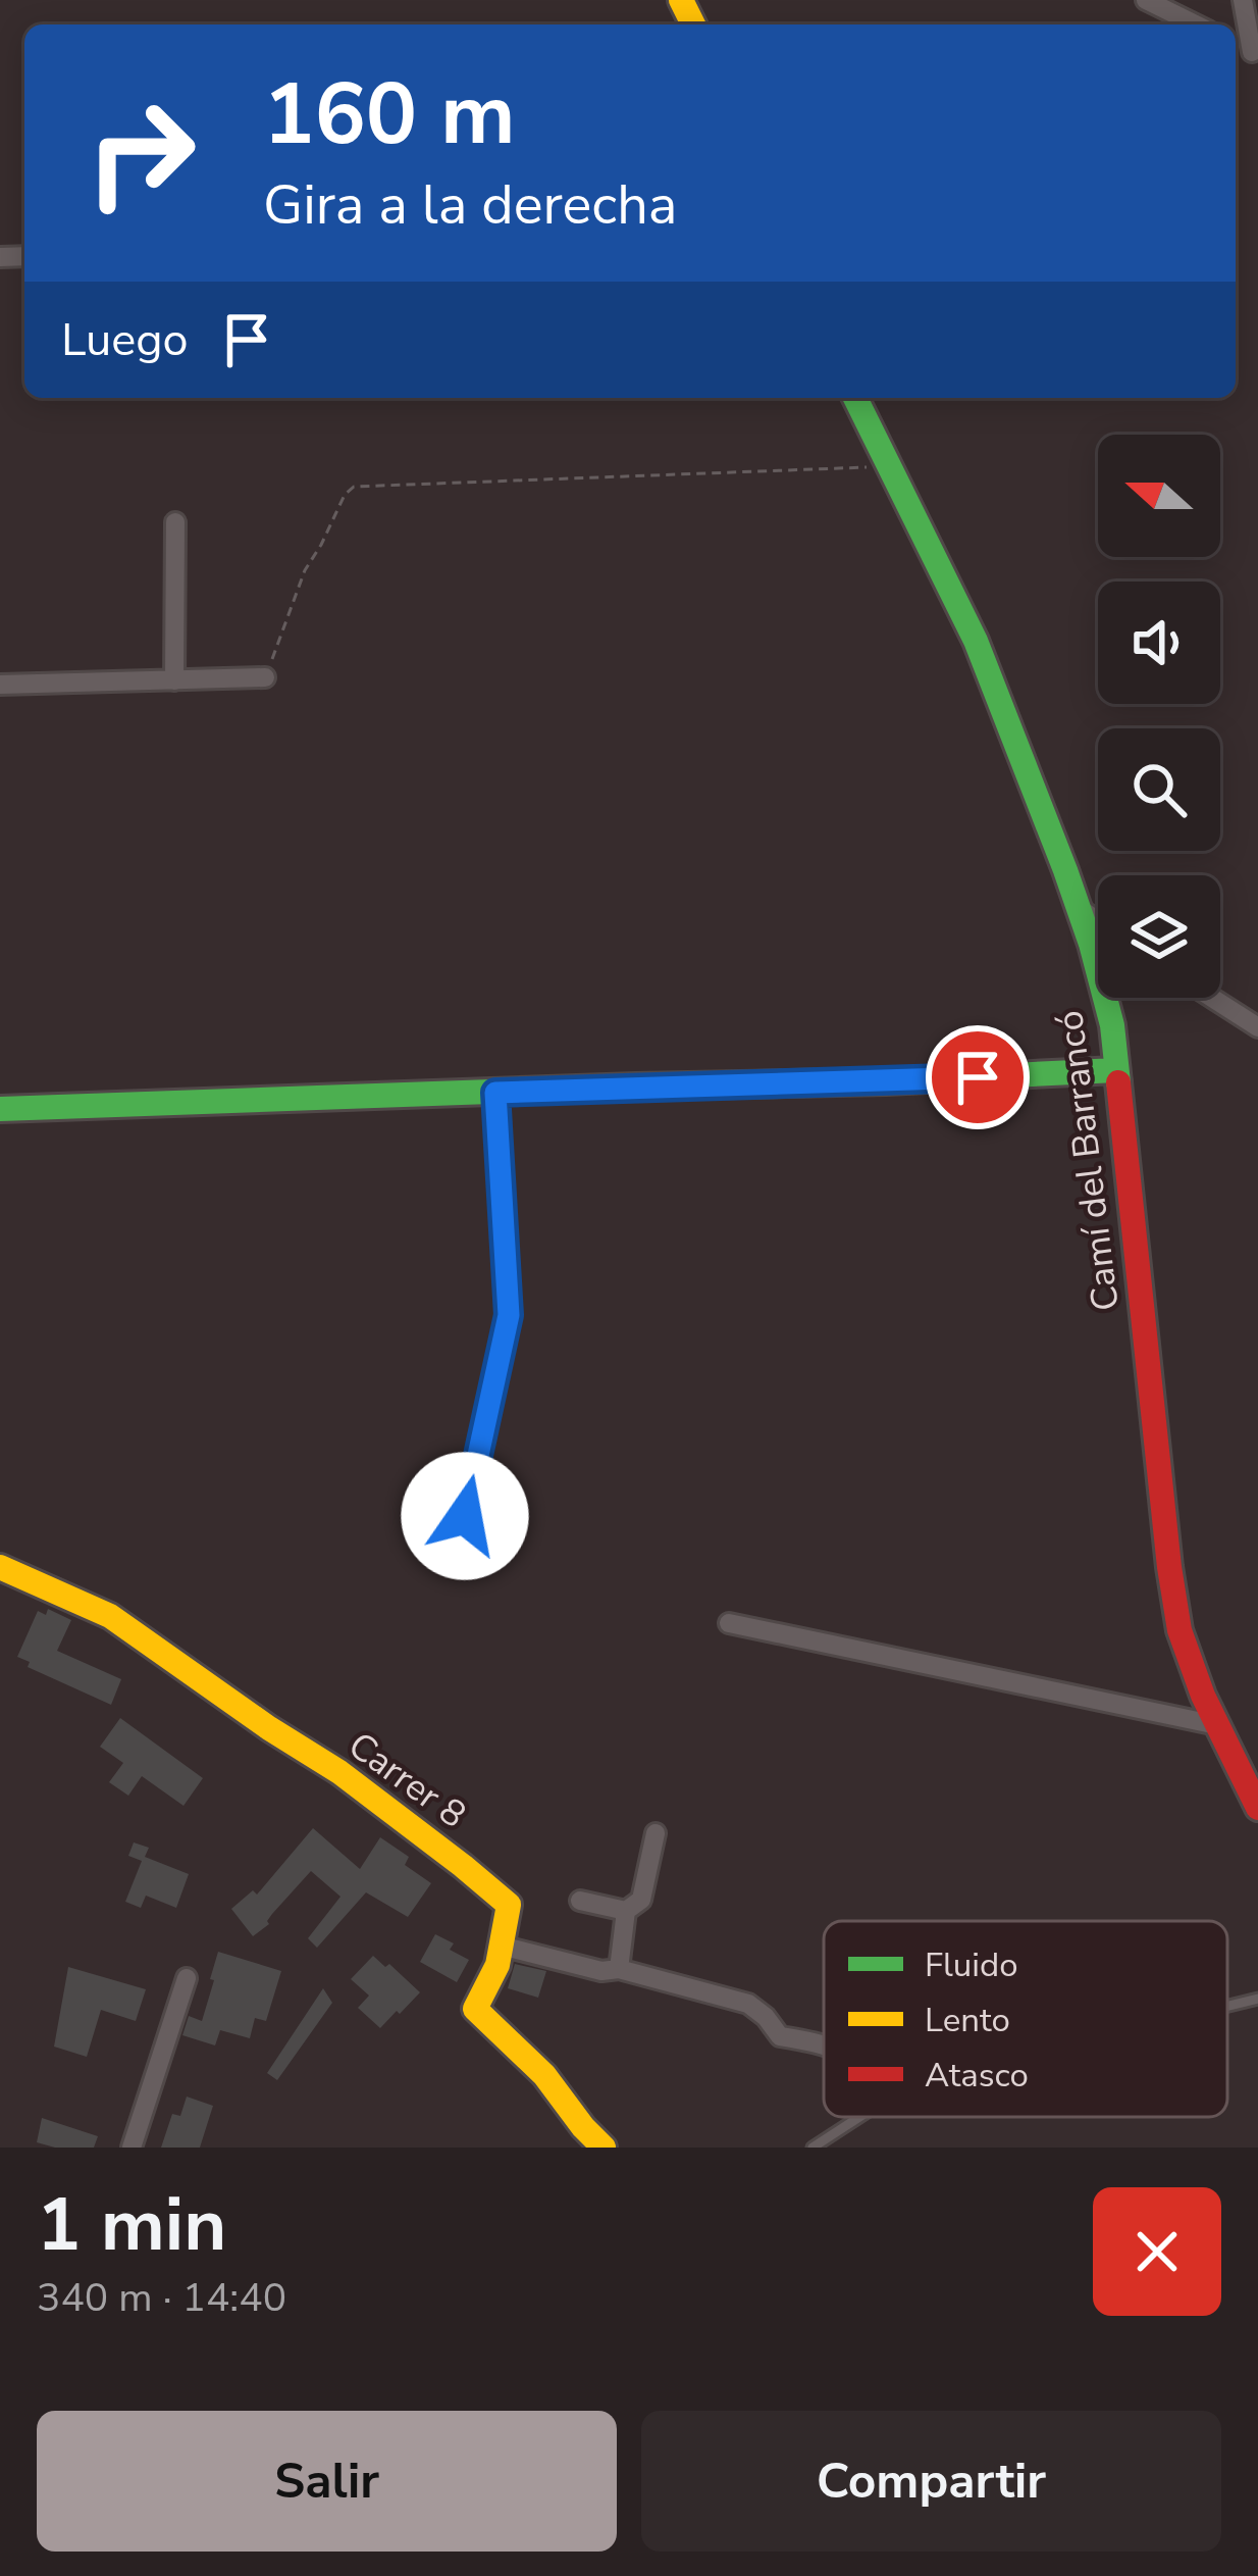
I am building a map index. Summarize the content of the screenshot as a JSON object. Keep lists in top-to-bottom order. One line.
{"streets":{"street":["Camí del Barrancó","Carrer 8"]},"legend":["Fluido","Lento","Atasco"],"north":"left","page":{"turn":["160 m","Gira a la derecha"],"then":"Luego","heading":["1 min","340 m · 14:40"],"buttons":["Salir","Compartir"]}}
